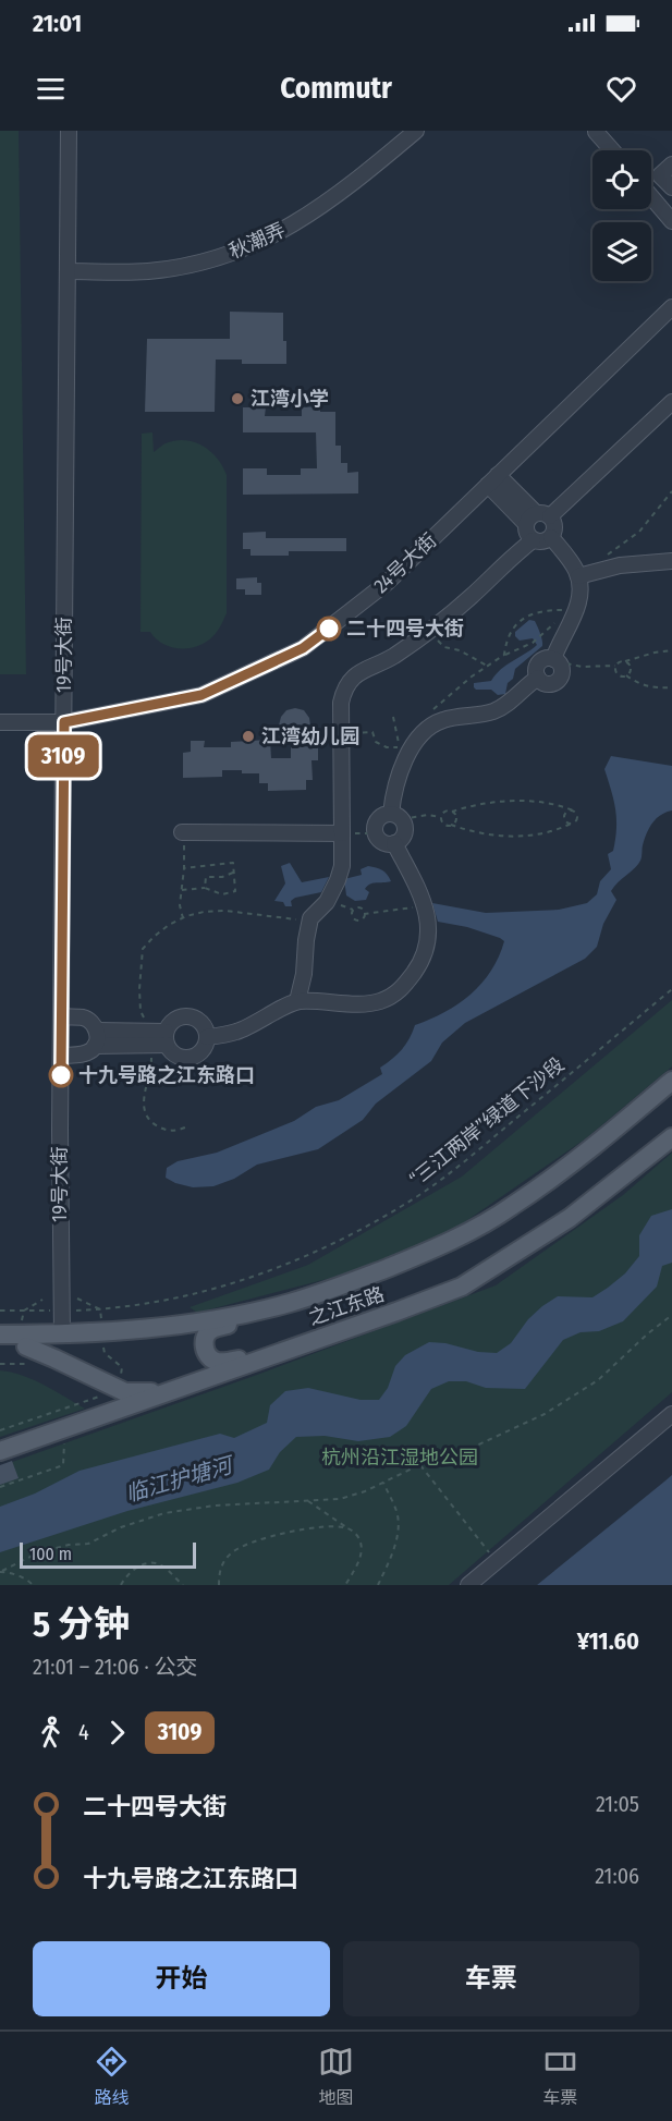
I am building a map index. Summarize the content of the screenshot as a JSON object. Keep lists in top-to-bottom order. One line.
{"streets":{"main road":["之江东路"],"street":["秋潮弄","24号大街","19号大街"],"path":["“三江两岸”绿道下沙段"]},"crossings":[["秋潮弄","19号大街"],["24号大街","19号大街"],["19号大街","“三江两岸”绿道下沙段"],["19号大街","之江东路"]],"water":["临江护塘河"],"parks":["杭州沿江湿地公园"],"places":["江湾小学","二十四号大街","江湾幼儿园","十九号路之江东路口"],"lines":["bus line 3109"],"scale_bar":"100 m","page":{"status":"21:01","header":"Commutr","on_map":"3109","scale":"100 m","heading":["5 分钟","21:01 – 21:06 · 公交","¥11.60"],"legs":["4","3109"],"list":[{"name":"二十四号大街","value":"21:05"},{"name":"十九号路之江东路口","value":"21:06"}],"buttons":["开始","车票"],"tabs":["路线","地图","车票"]}}
